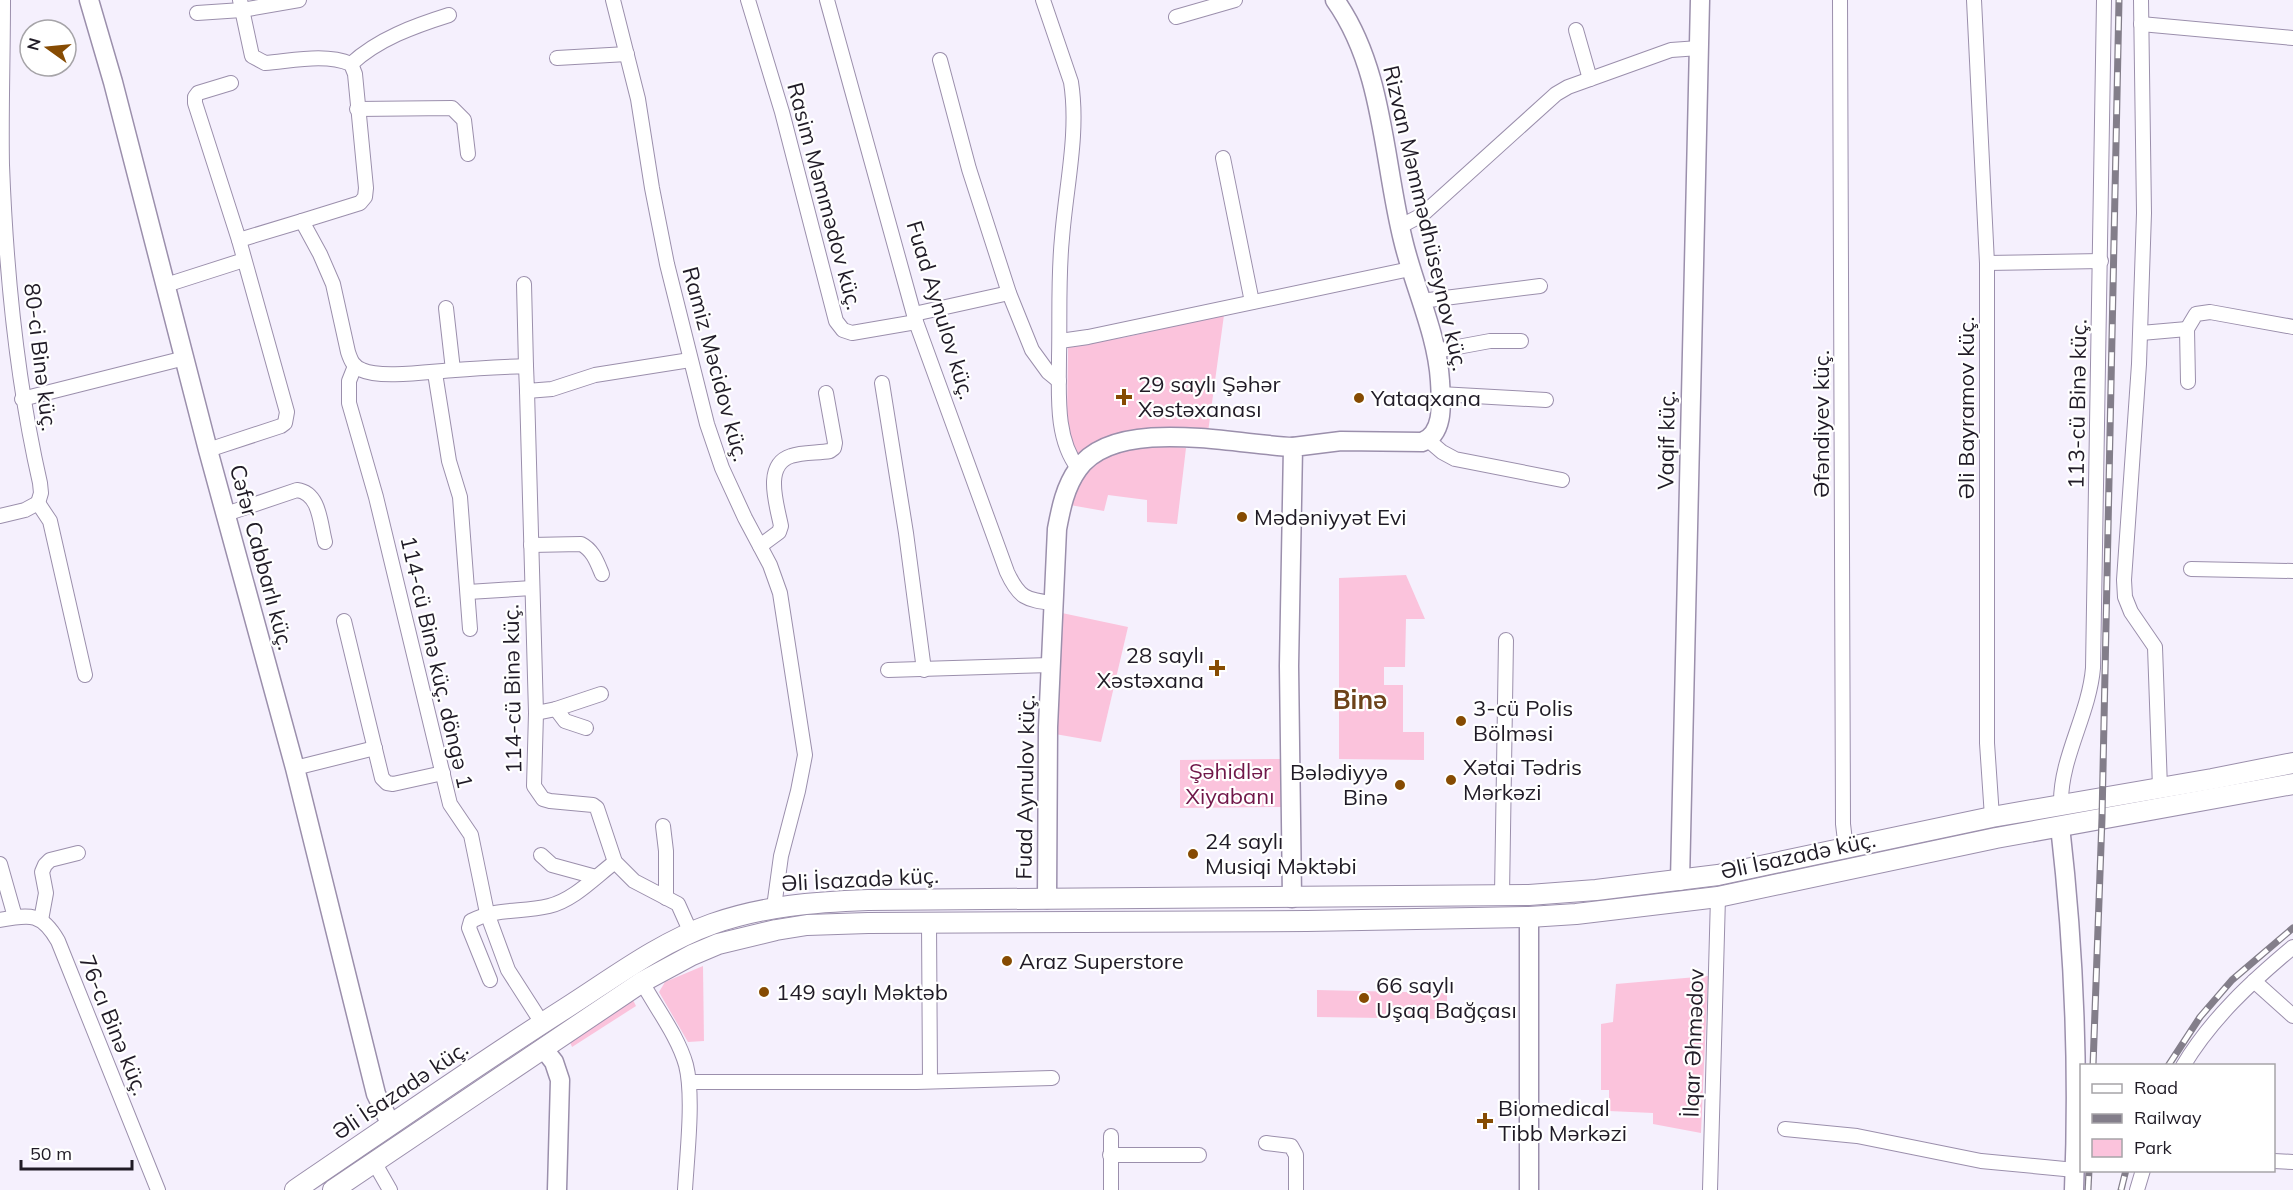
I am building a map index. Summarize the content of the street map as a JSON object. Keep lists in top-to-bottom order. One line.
{"streets":{"main road":["Əli İsazadə küç."],"street":["Rasim Məmmədov küç.","Rizvan Məmmədhüseynov küç.","Fuad Aynulov küç.","80-ci Binə küç.","Ramiz Məcidov küç.","113-cü Binə küç.","Əli Bayramov küç.","Əfəndiyev küç.","Vaqif küç.","Cəfər Cabbarlı küç.","114-cü Binə küç. döngə 1","114-cü Binə küç.","76-cı Binə küç.","İlqar Əhmədov"]},"crossings":[["Rasim Məmmədov küç.","Fuad Aynulov küç."],["Fuad Aynulov küç.","Əli İsazadə küç."],["Ramiz Məcidov küç.","Əli İsazadə küç."],["113-cü Binə küç.","Əli İsazadə küç."],["Əli Bayramov küç.","Əli İsazadə küç."],["Əfəndiyev küç.","Əli İsazadə küç."],["Vaqif küç.","Əli İsazadə küç."],["Cəfər Cabbarlı küç.","Əli İsazadə küç."],["114-cü Binə küç. döngə 1","Əli İsazadə küç."],["114-cü Binə küç.","Əli İsazadə küç."],["Əli İsazadə küç.","İlqar Əhmədov"]],"districts":["Binə"],"parks":["Şəhidlər Xiyabanı"],"places":{"health":["29 saylı Şəhər Xəstəxanası","28 saylı Xəstəxana","Biomedical Tibb Mərkəzi"],"other":["Yataqxana","Mədəniyyət Evi","3-cü Polis Bölməsi","Xətai Tədris Mərkəzi","Bələdiyyə Binə","24 saylı Musiqi Məktəbi","Araz Superstore","149 saylı Məktəb","66 saylı Uşaq Bağçası"]},"legend":["Road","Railway","Park"],"scale_bar":"50 m","north":"left"}
